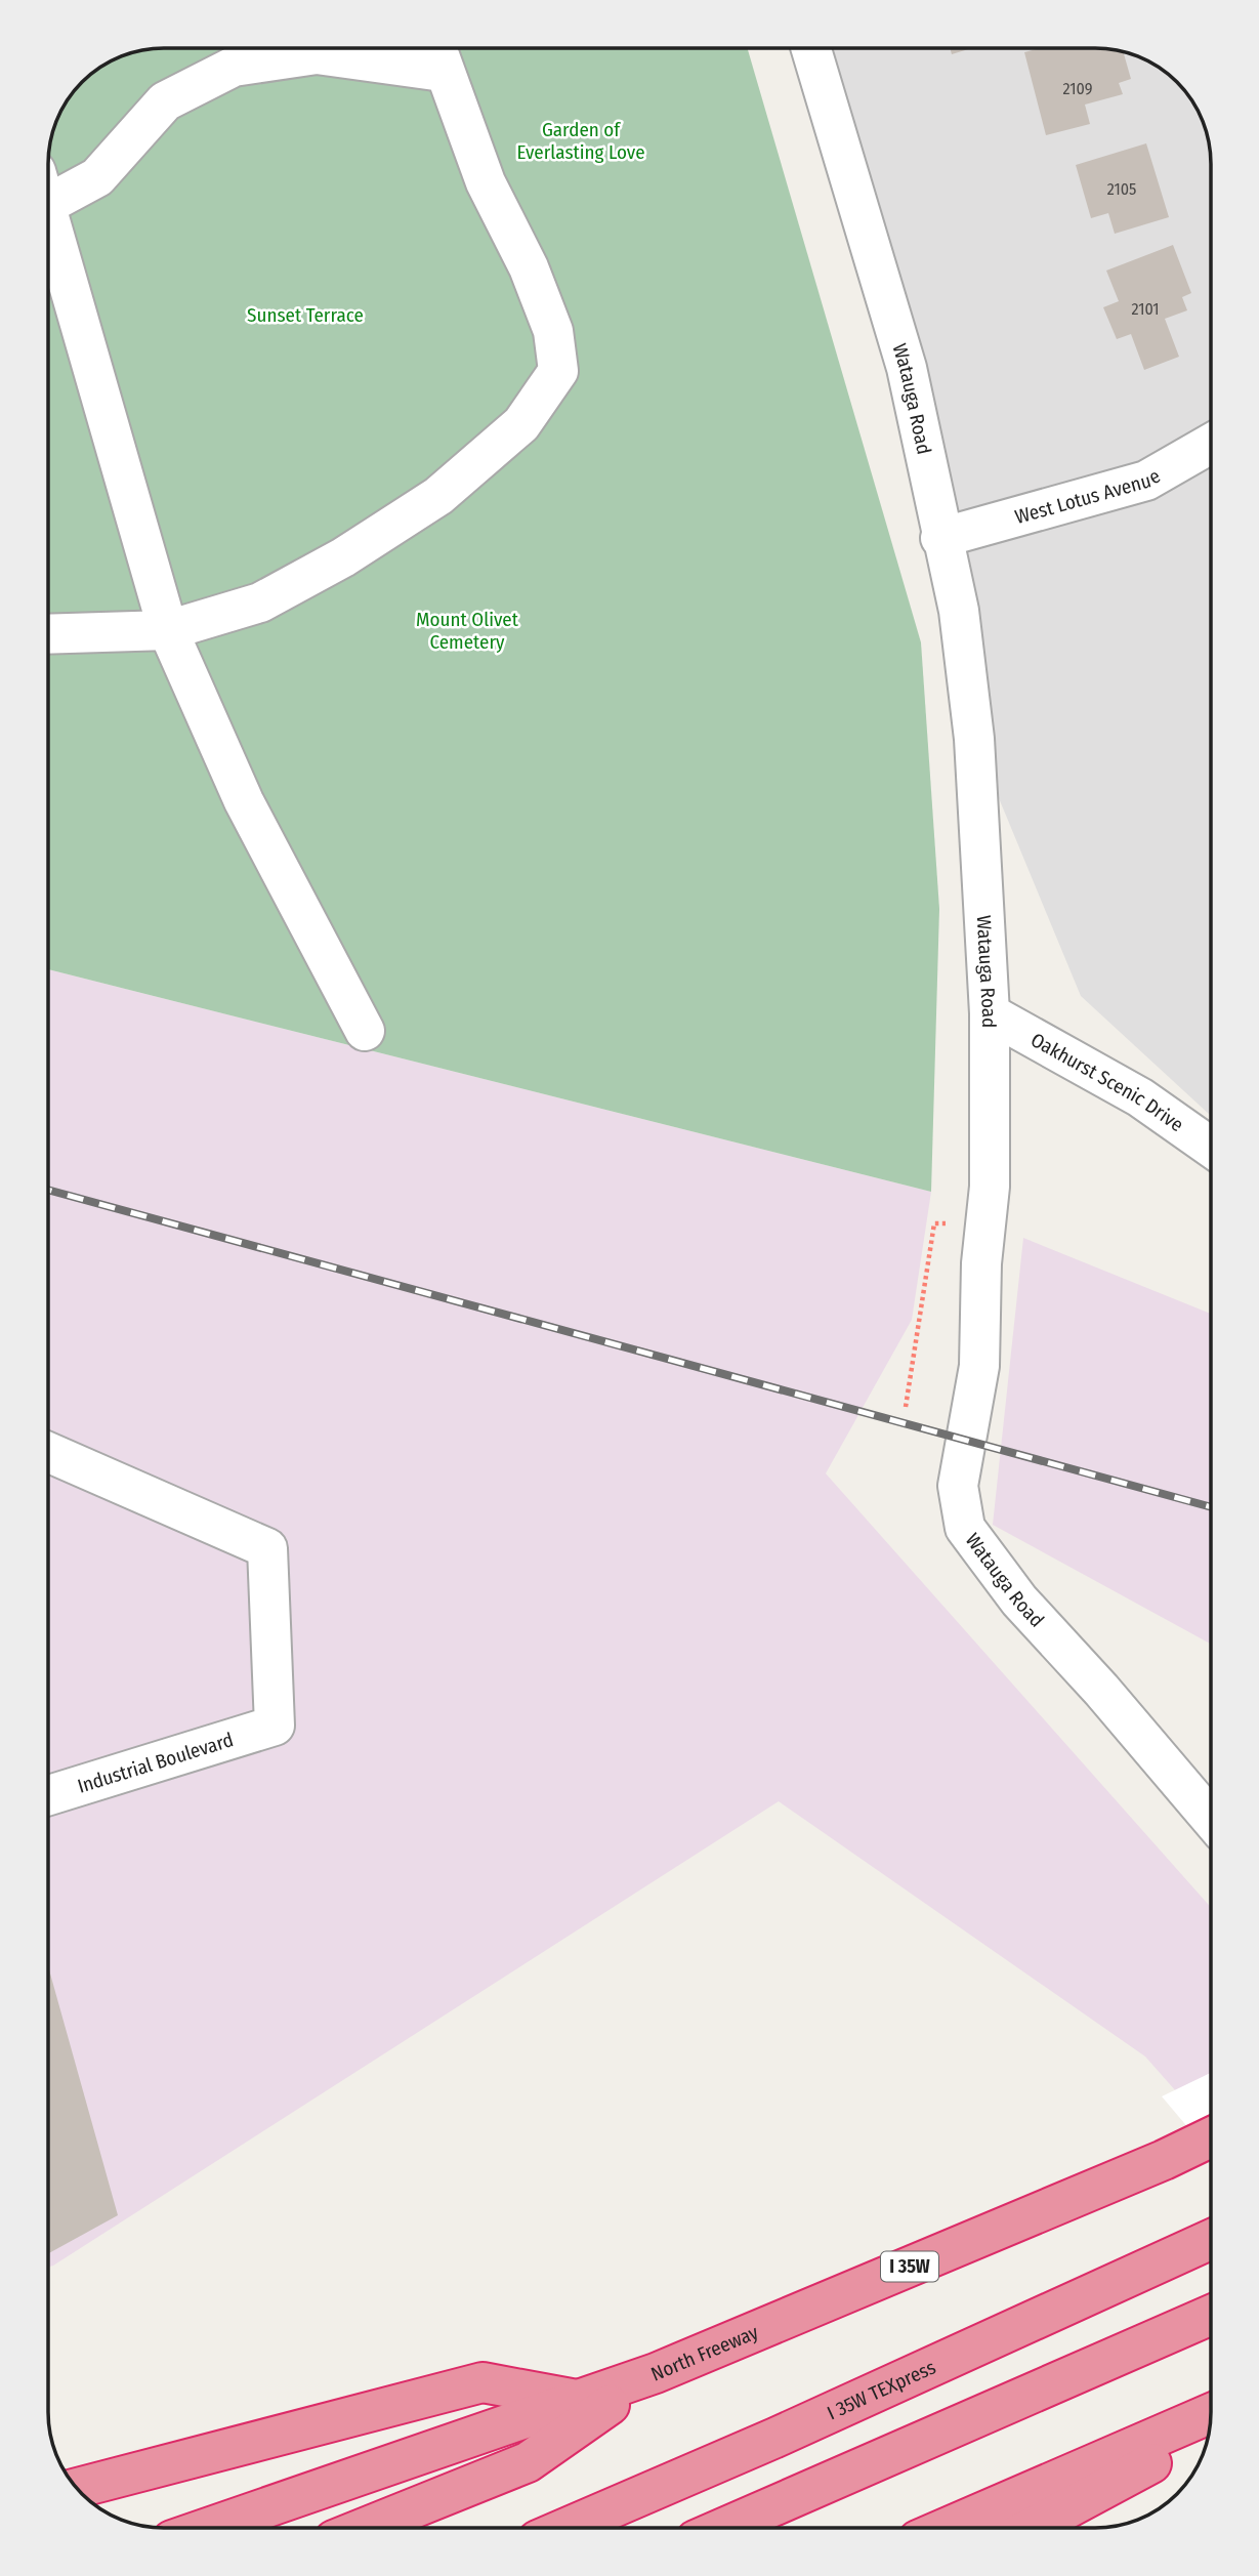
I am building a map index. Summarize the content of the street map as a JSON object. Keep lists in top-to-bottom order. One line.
{"streets":{"highway":["I 35W","North Freeway","I 35W TEXpress"],"street":["Watauga Road","West Lotus Avenue","Oakhurst Scenic Drive","Industrial Boulevard"]},"crossings":[["Watauga Road","West Lotus Avenue"],["Watauga Road","Oakhurst Scenic Drive"]],"parks":["Garden of Everlasting Love","Sunset Terrace","Mount Olivet Cemetery"],"house_numbers":["2109","2105","2101"]}
